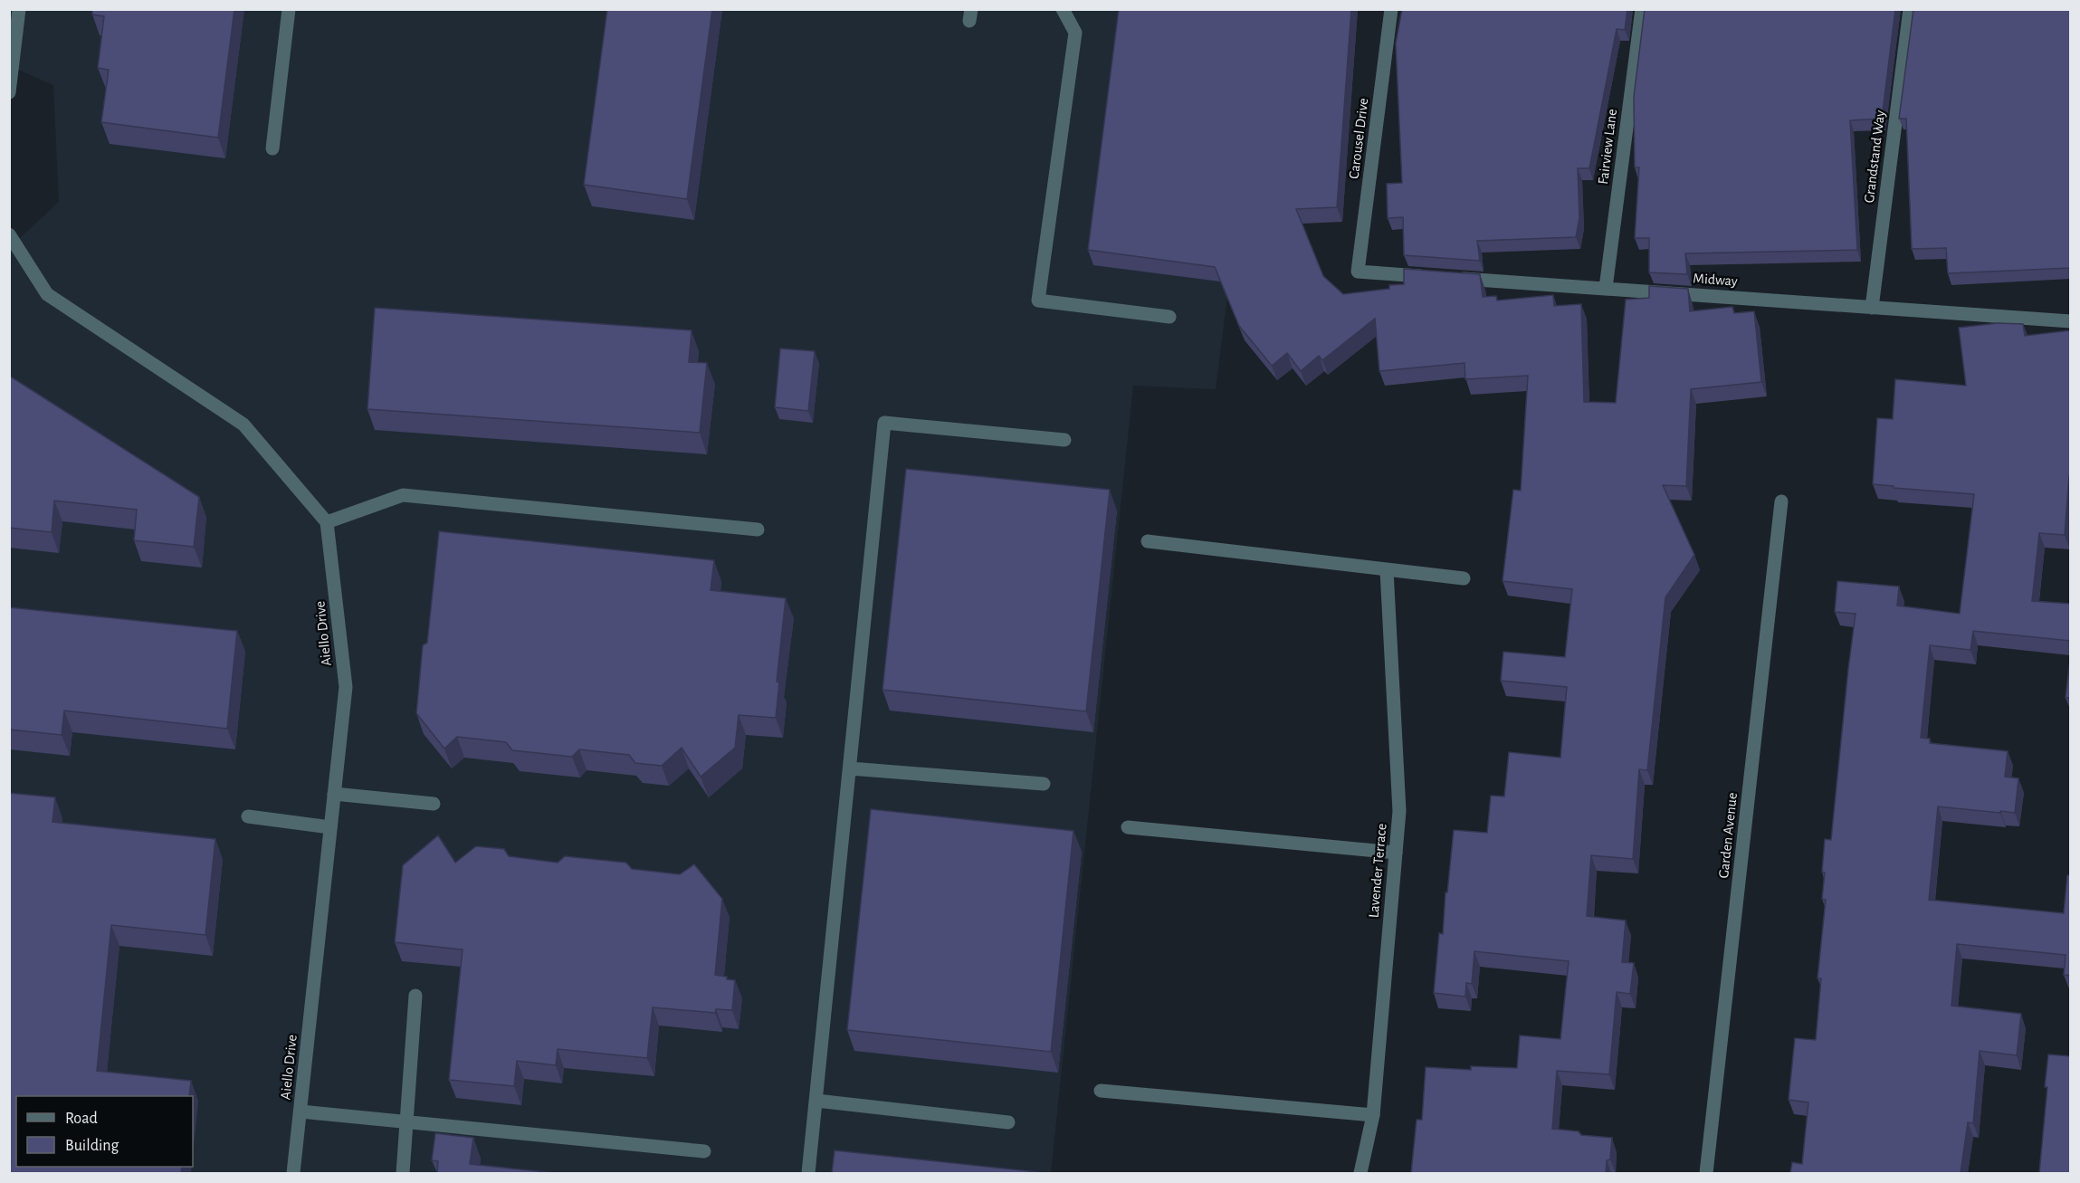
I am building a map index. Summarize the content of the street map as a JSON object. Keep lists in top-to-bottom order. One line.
{"streets":{"street":["Carousel Drive","Fairview Lane","Grandstand Way","Midway","Aiello Drive","Garden Avenue","Lavender Terrace"]},"crossings":[["Fairview Lane","Midway"],["Grandstand Way","Midway"]],"legend":["Road","Building"]}
